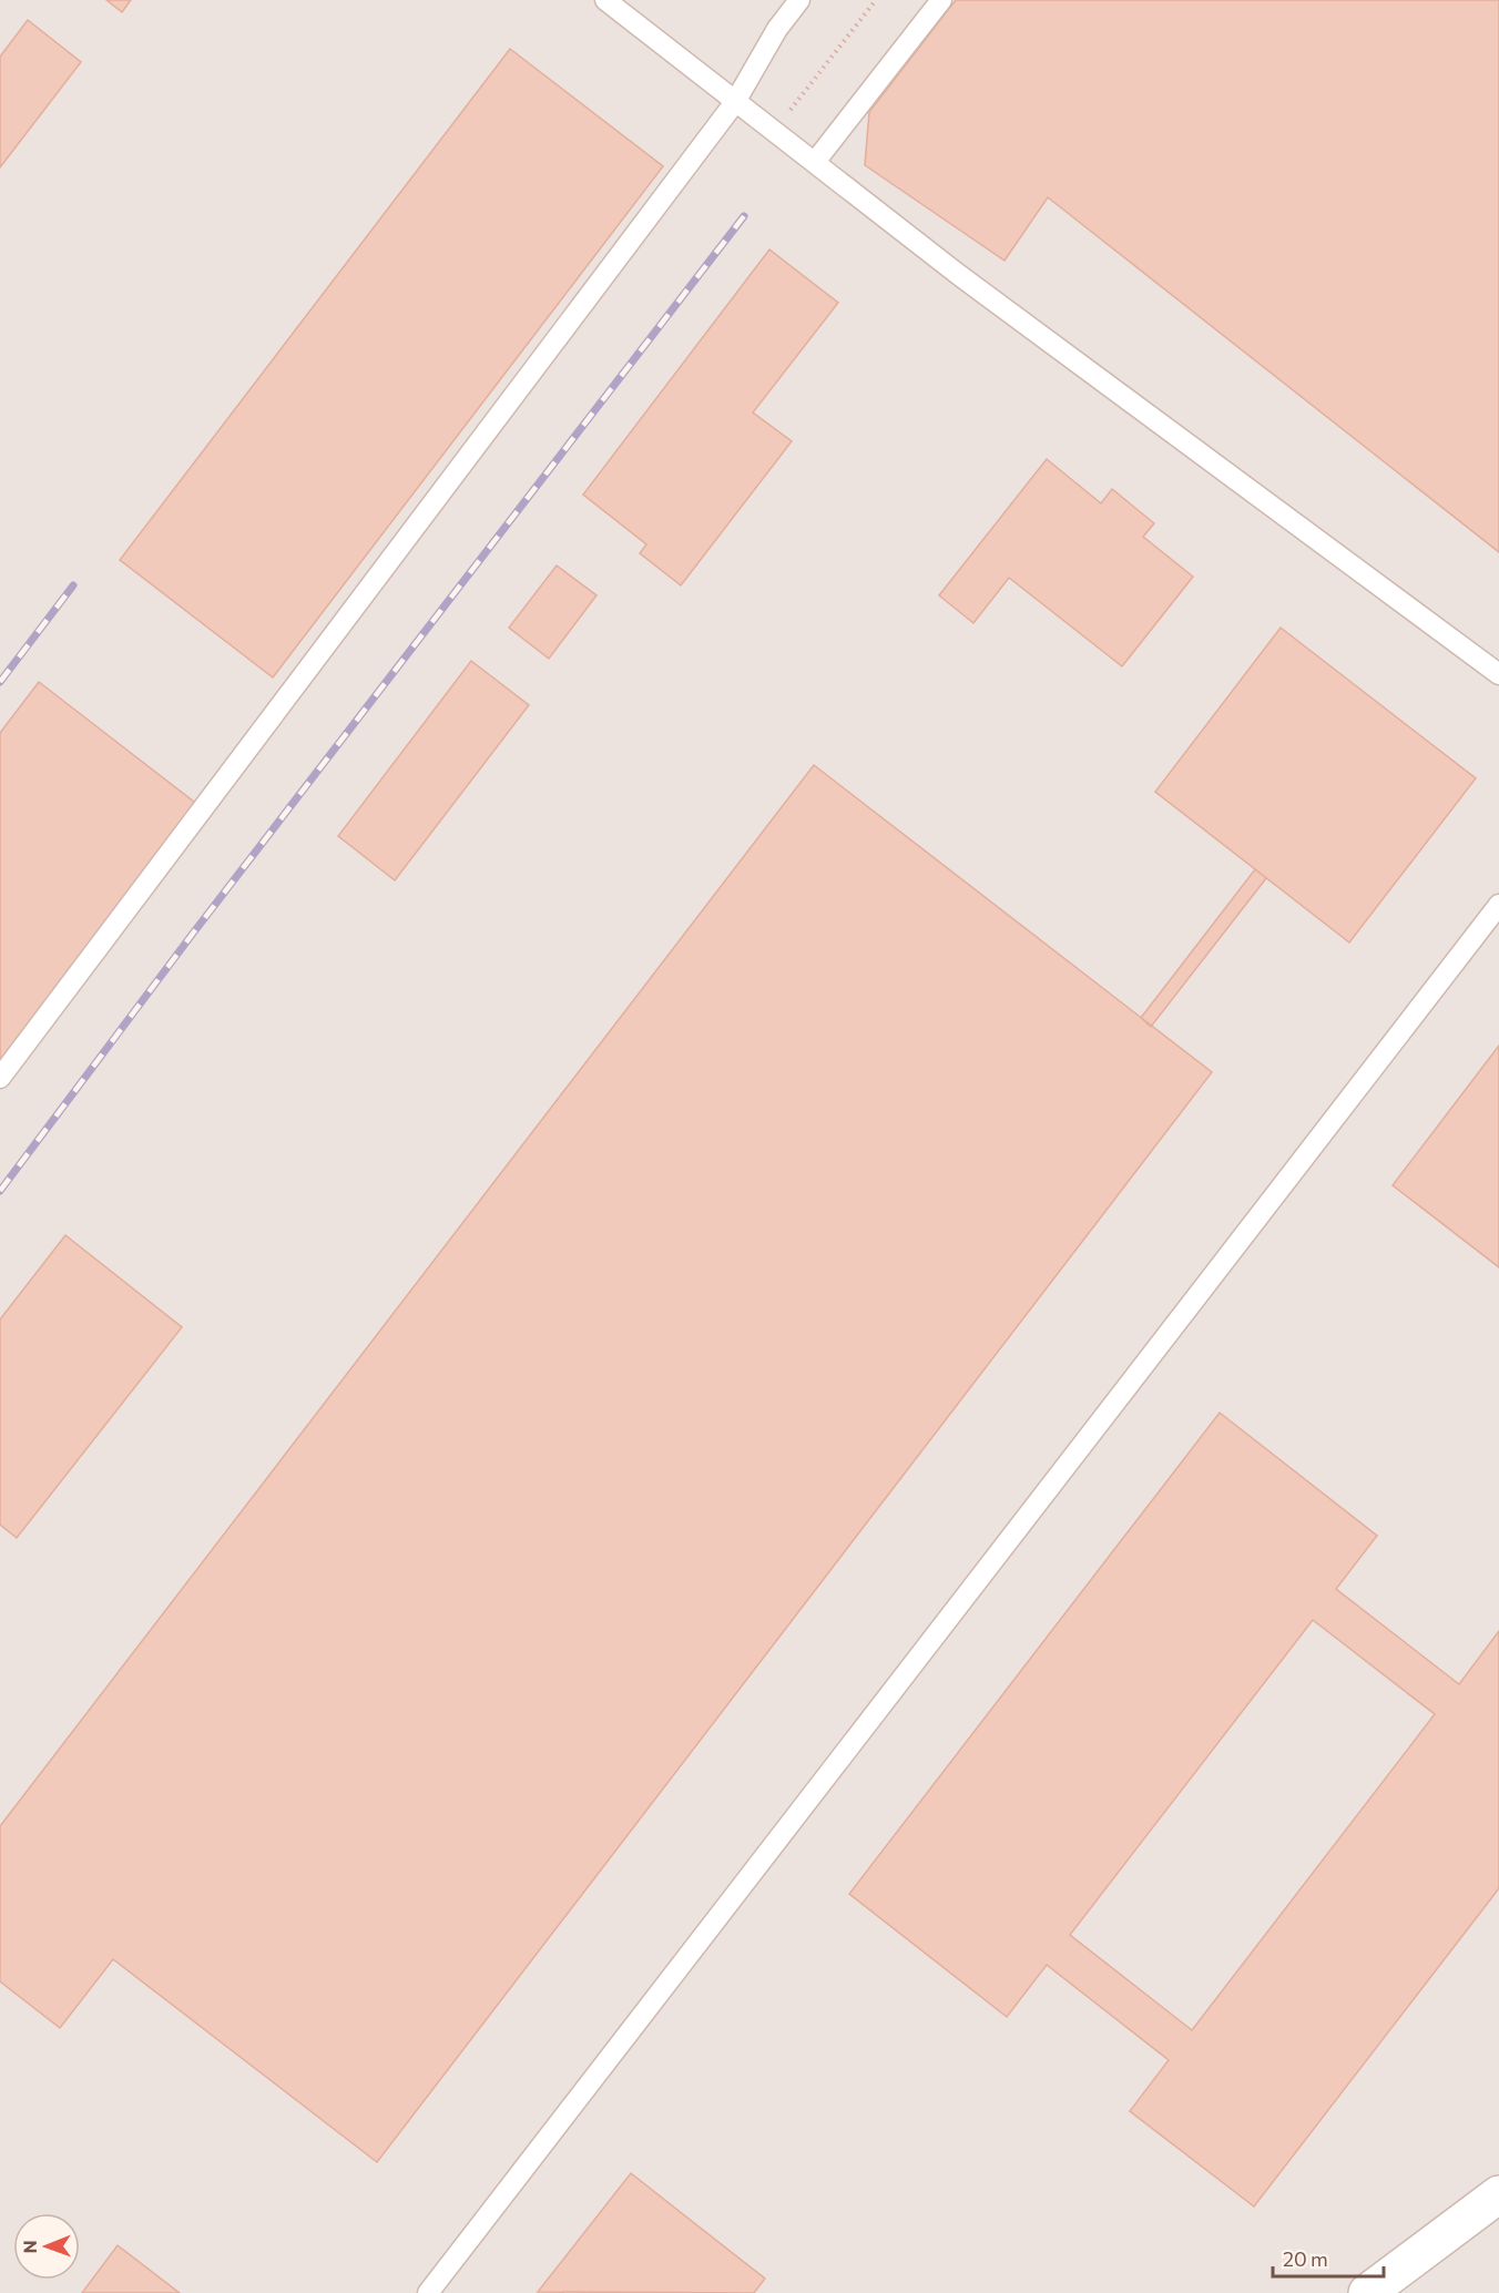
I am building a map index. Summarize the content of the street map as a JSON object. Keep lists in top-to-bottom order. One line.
{"scale_bar":"20 m","north":"left"}
